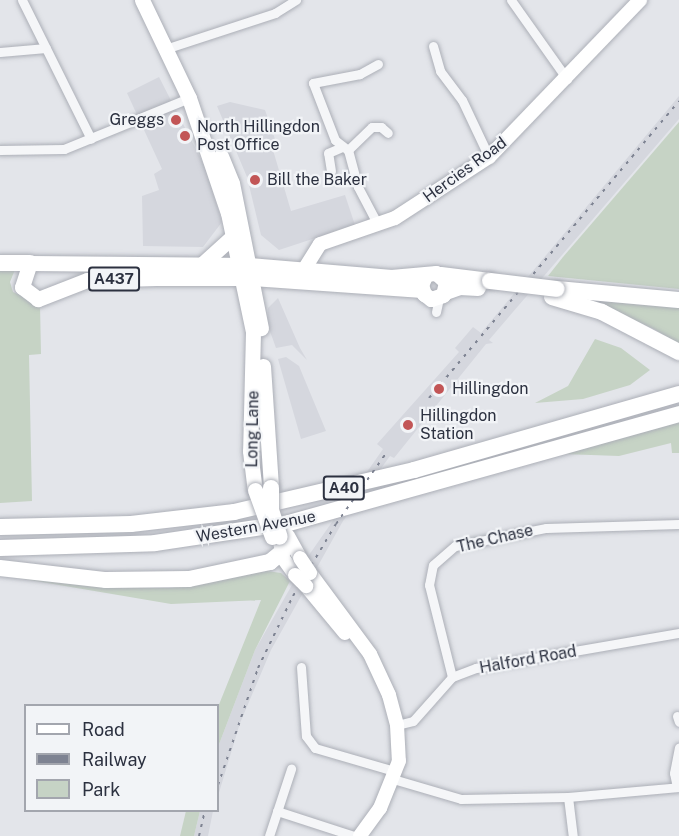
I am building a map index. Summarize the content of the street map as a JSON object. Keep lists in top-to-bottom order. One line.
{"streets":{"highway":["A40","Western Avenue"],"main road":["Hercies Road","A437","Long Lane"],"street":["The Chase","Halford Road"]},"crossings":[["Hercies Road","A437"],["A437","Long Lane"],["The Chase","Halford Road"]],"places":["Greggs","North Hillingdon Post Office","Bill the Baker","Hillingdon","Hillingdon Station"],"legend":["Road","Railway","Park"]}
